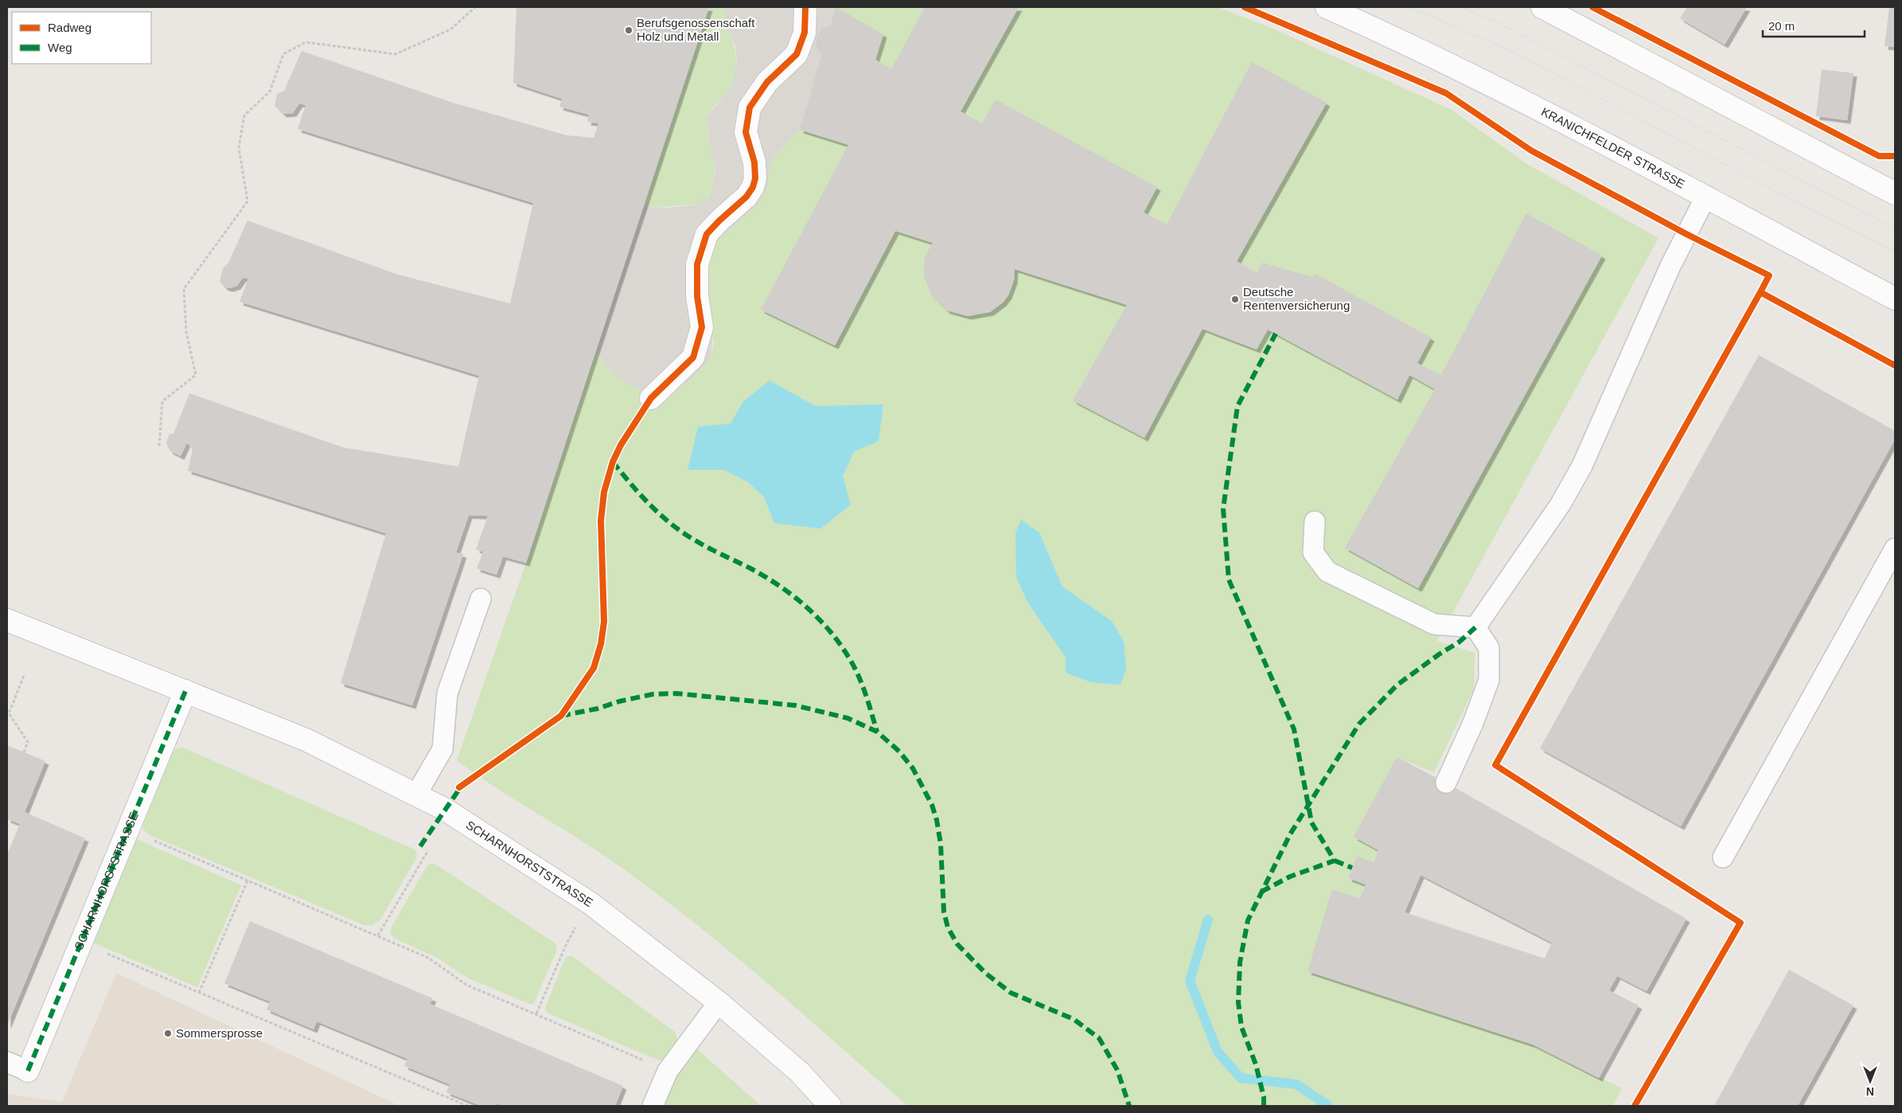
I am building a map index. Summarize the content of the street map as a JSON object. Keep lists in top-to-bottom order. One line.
{"streets":{"street":["KRANICHFELDER STRASSE","SCHARNHORSTSTRASSE"]},"places":["Berufsgenossenschaft Holz und Metall","Deutsche Rentenversicherung","Sommersprosse"],"legend":["Radweg","Weg"],"scale_bar":"20 m","north":"bottom"}
